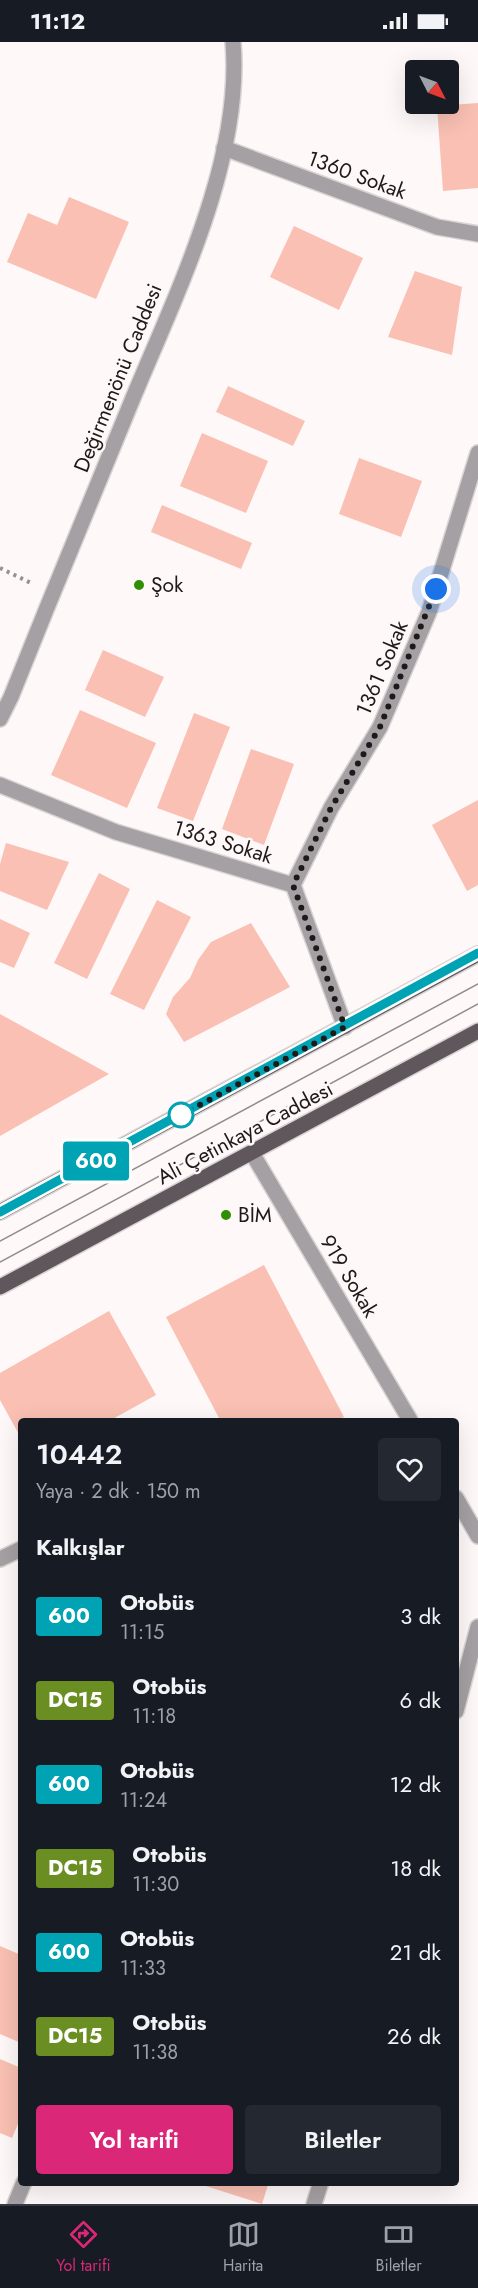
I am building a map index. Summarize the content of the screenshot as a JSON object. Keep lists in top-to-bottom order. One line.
{"streets":{"main road":["Ali Çetinkaya Caddesi"],"street":["1360 Sokak","Değirmenönü Caddesi","1361 Sokak","1363 Sokak","919 Sokak"]},"crossings":[["1360 Sokak","Değirmenönü Caddesi"],["1361 Sokak","1363 Sokak"],["Ali Çetinkaya Caddesi","919 Sokak"]],"places":["Şok","BİM"],"lines":["bus line 600"],"north":"bottom right","page":{"status":"11:12","on_map":"600","heading":[["10442","Yaya · 2 dk · 150 m"],"Kalkışlar"],"list":[{"mark":"600","name":"Otobüs","note":"11:15","value":"3 dk"},{"mark":"DC15","name":"Otobüs","note":"11:18","value":"6 dk"},{"mark":"600","name":"Otobüs","note":"11:24","value":"12 dk"},{"mark":"DC15","name":"Otobüs","note":"11:30","value":"18 dk"},{"mark":"600","name":"Otobüs","note":"11:33","value":"21 dk"},{"mark":"DC15","name":"Otobüs","note":"11:38","value":"26 dk"}],"buttons":["Yol tarifi","Biletler"],"tabs":["Yol tarifi","Harita","Biletler"]}}
